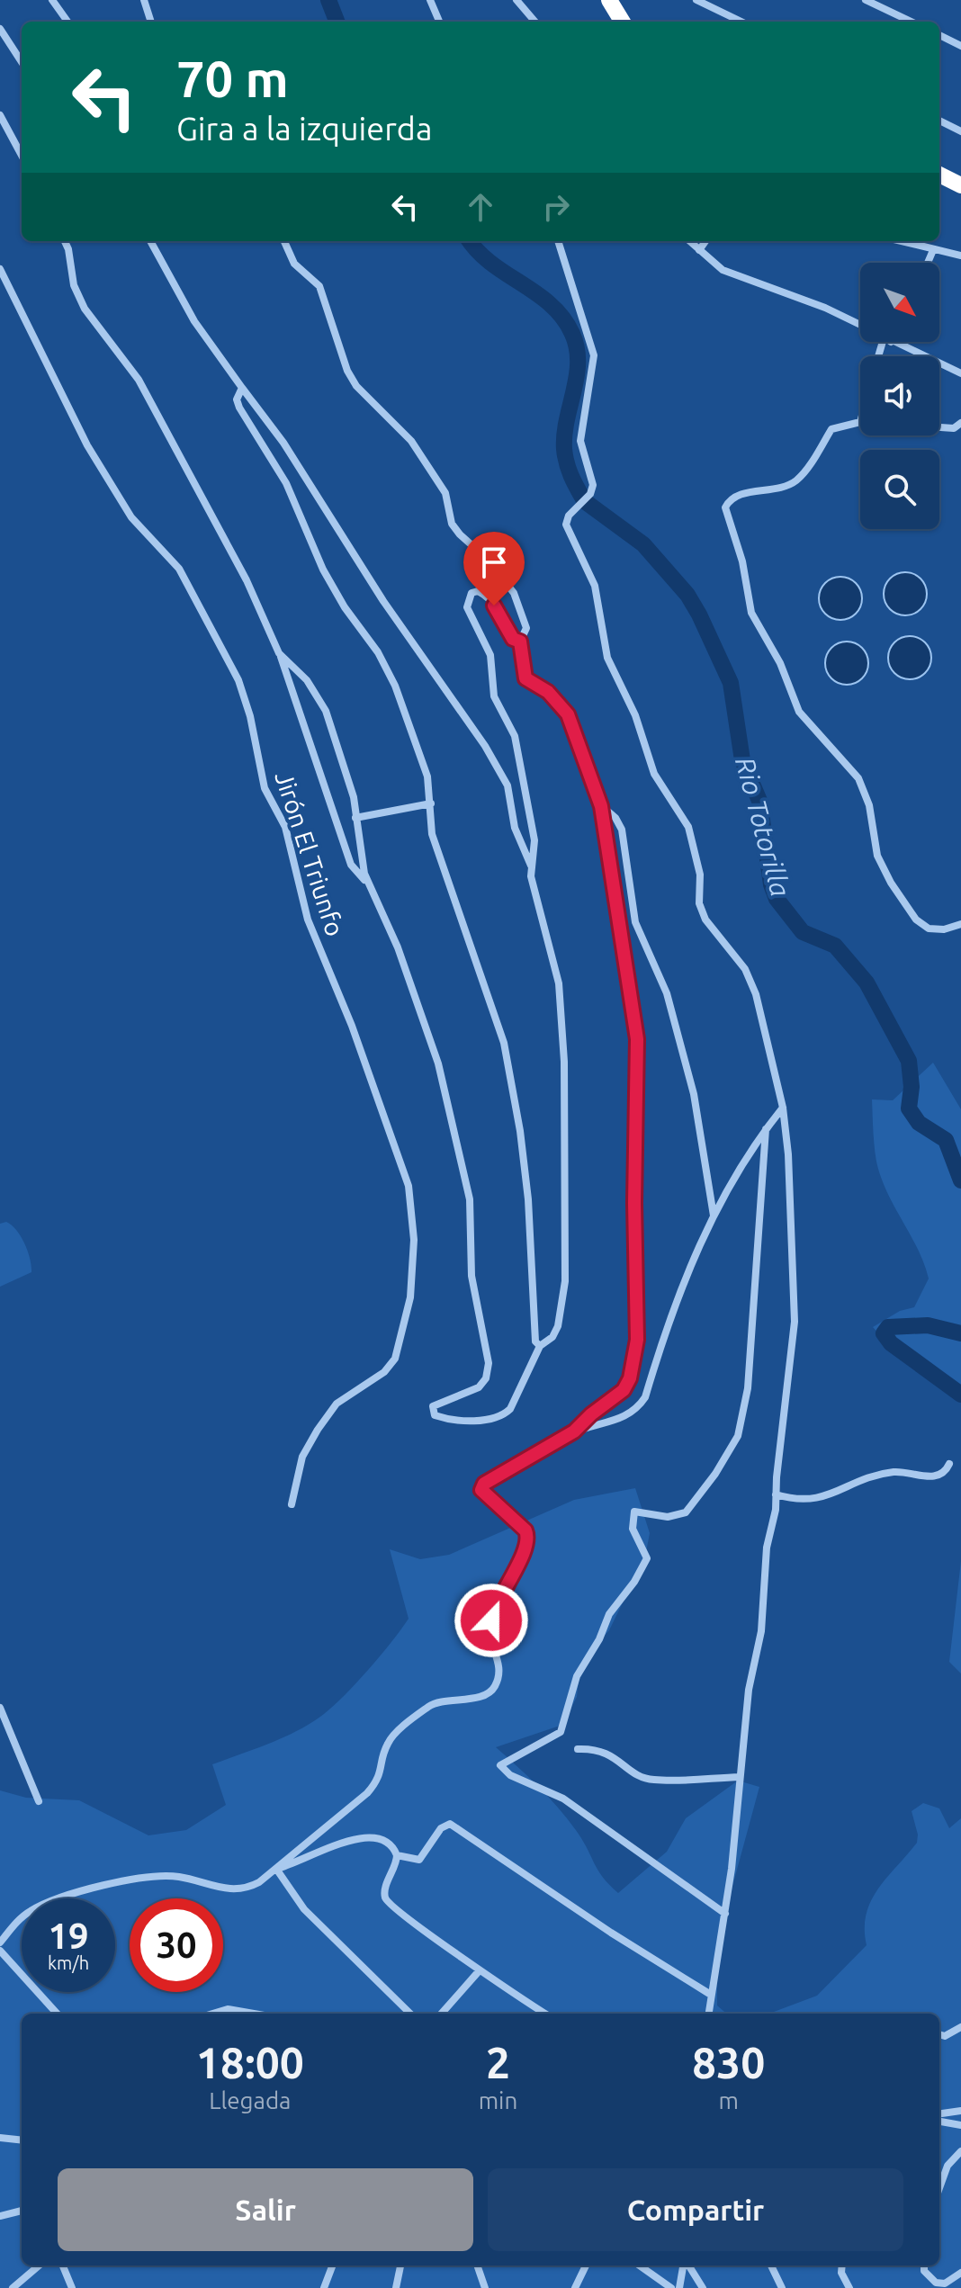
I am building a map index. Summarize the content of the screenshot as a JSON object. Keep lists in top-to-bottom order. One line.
{"streets":{"street":["Jirón El Triunfo"]},"water":["Rio Totorilla"],"north":"bottom right","page":{"turn":["70 m","Gira a la izquierda"],"speed":"19 km/h","limit":"30","eta":["18:00","Llegada","2","min","830","m"],"buttons":["Salir","Compartir"]}}
